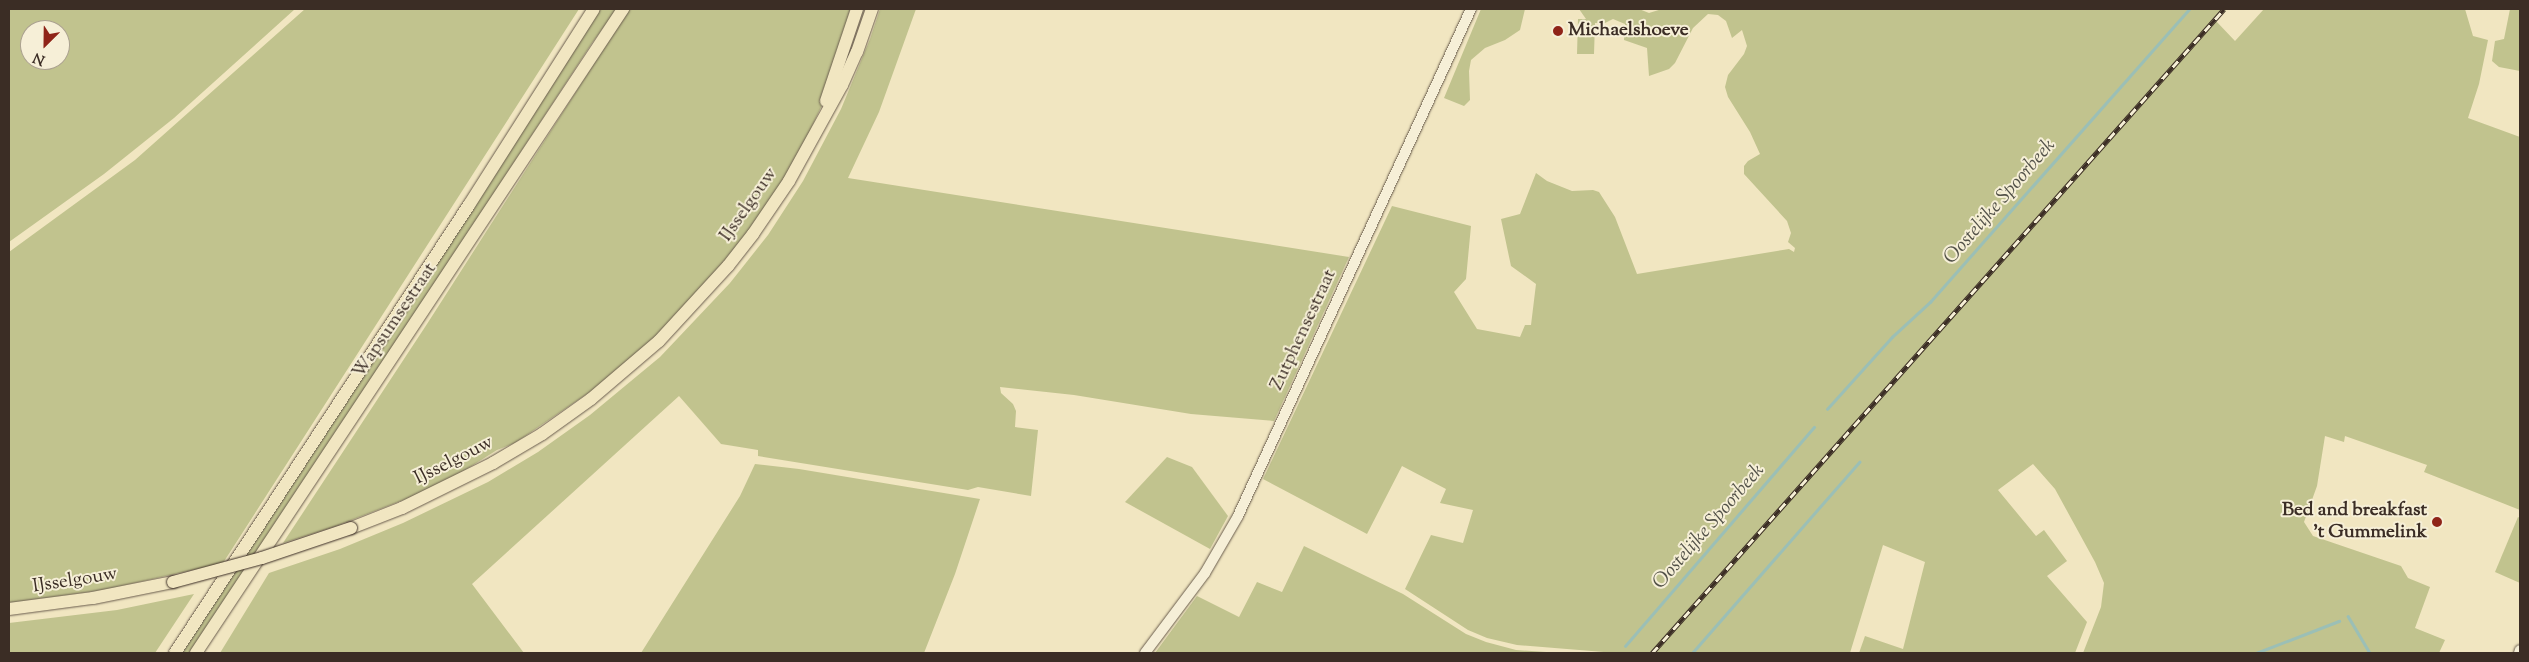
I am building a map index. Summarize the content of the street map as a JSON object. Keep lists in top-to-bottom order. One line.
{"streets":{"main road":["IJsselgouw","Wapsumsestraat"],"street":["Zutphensestraat"]},"water":["Oostelijke Spoorbeek"],"places":["Michaelshoeve","Bed and breakfast 't Gummelink"],"north":"bottom left"}
